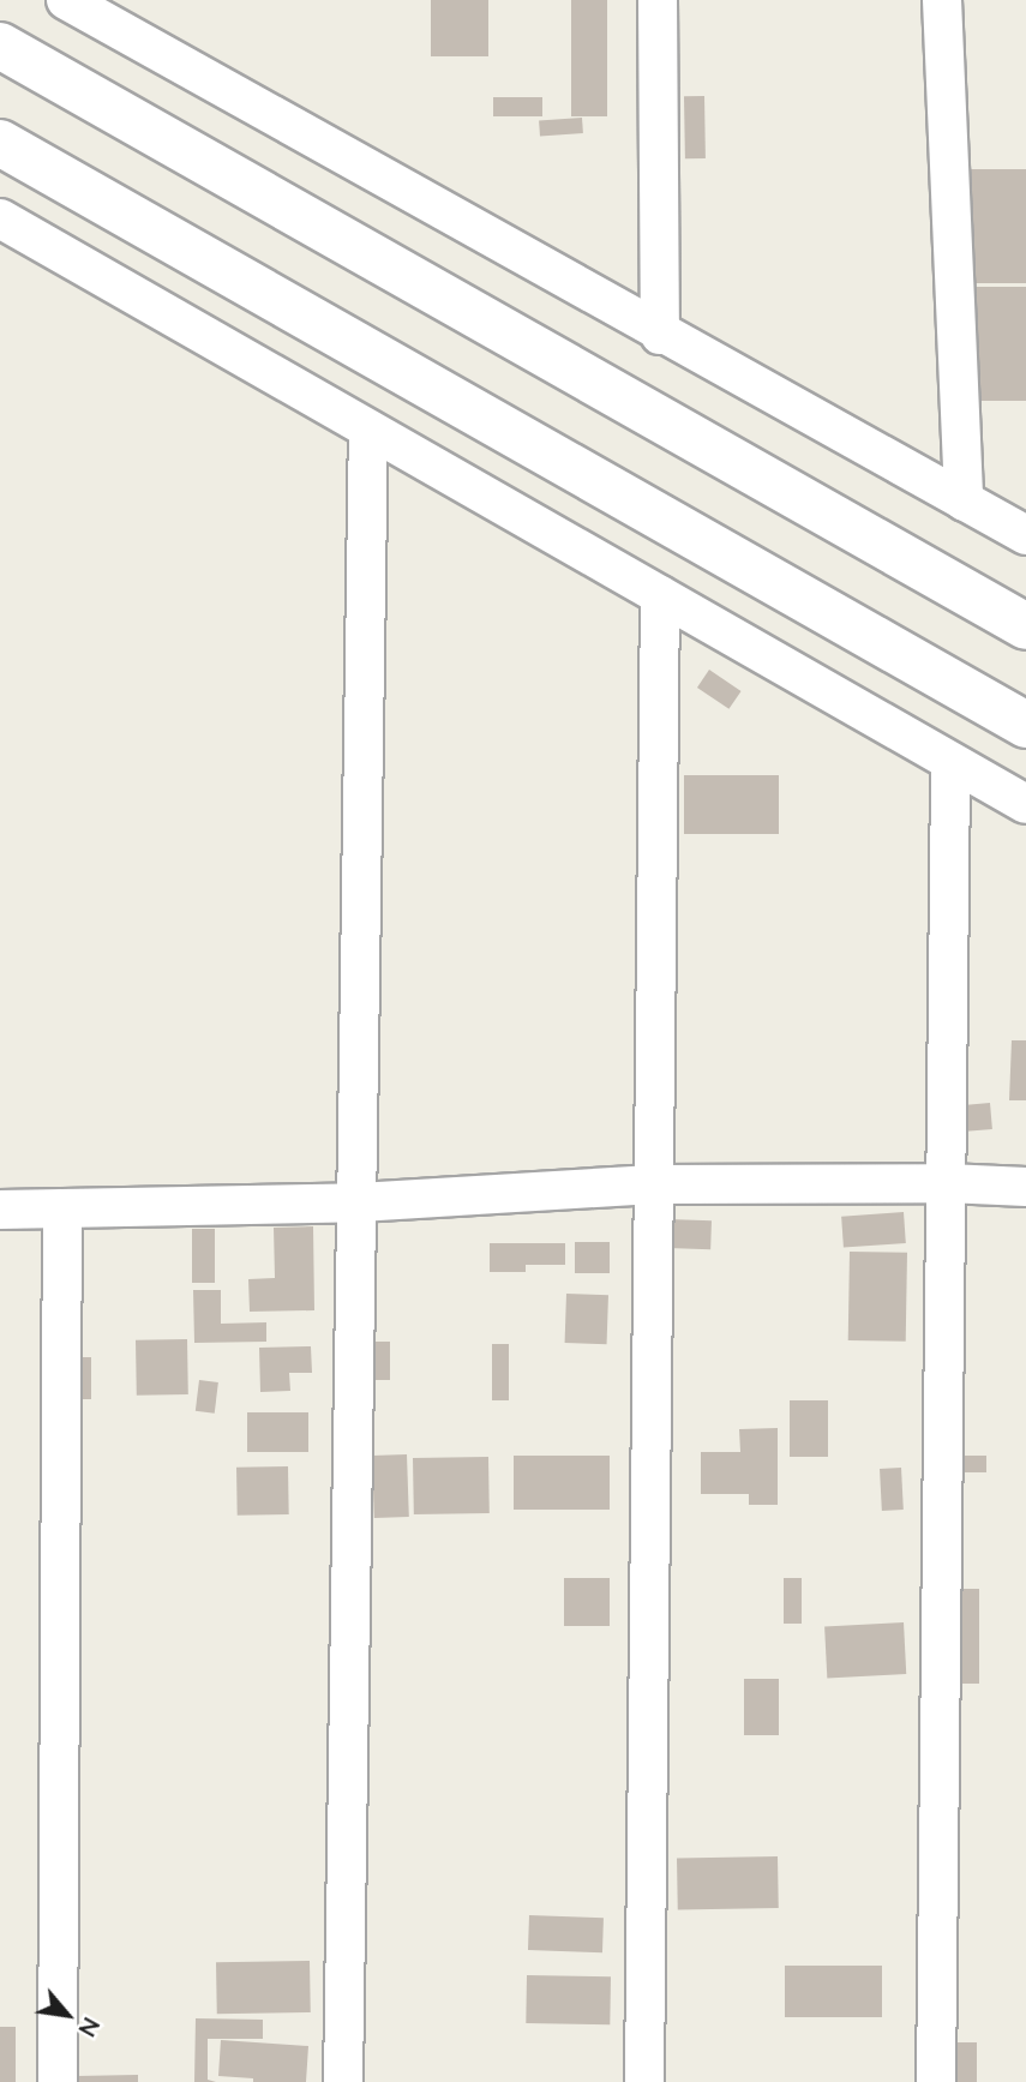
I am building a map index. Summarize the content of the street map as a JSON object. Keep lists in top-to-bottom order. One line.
{"north":"bottom right"}
